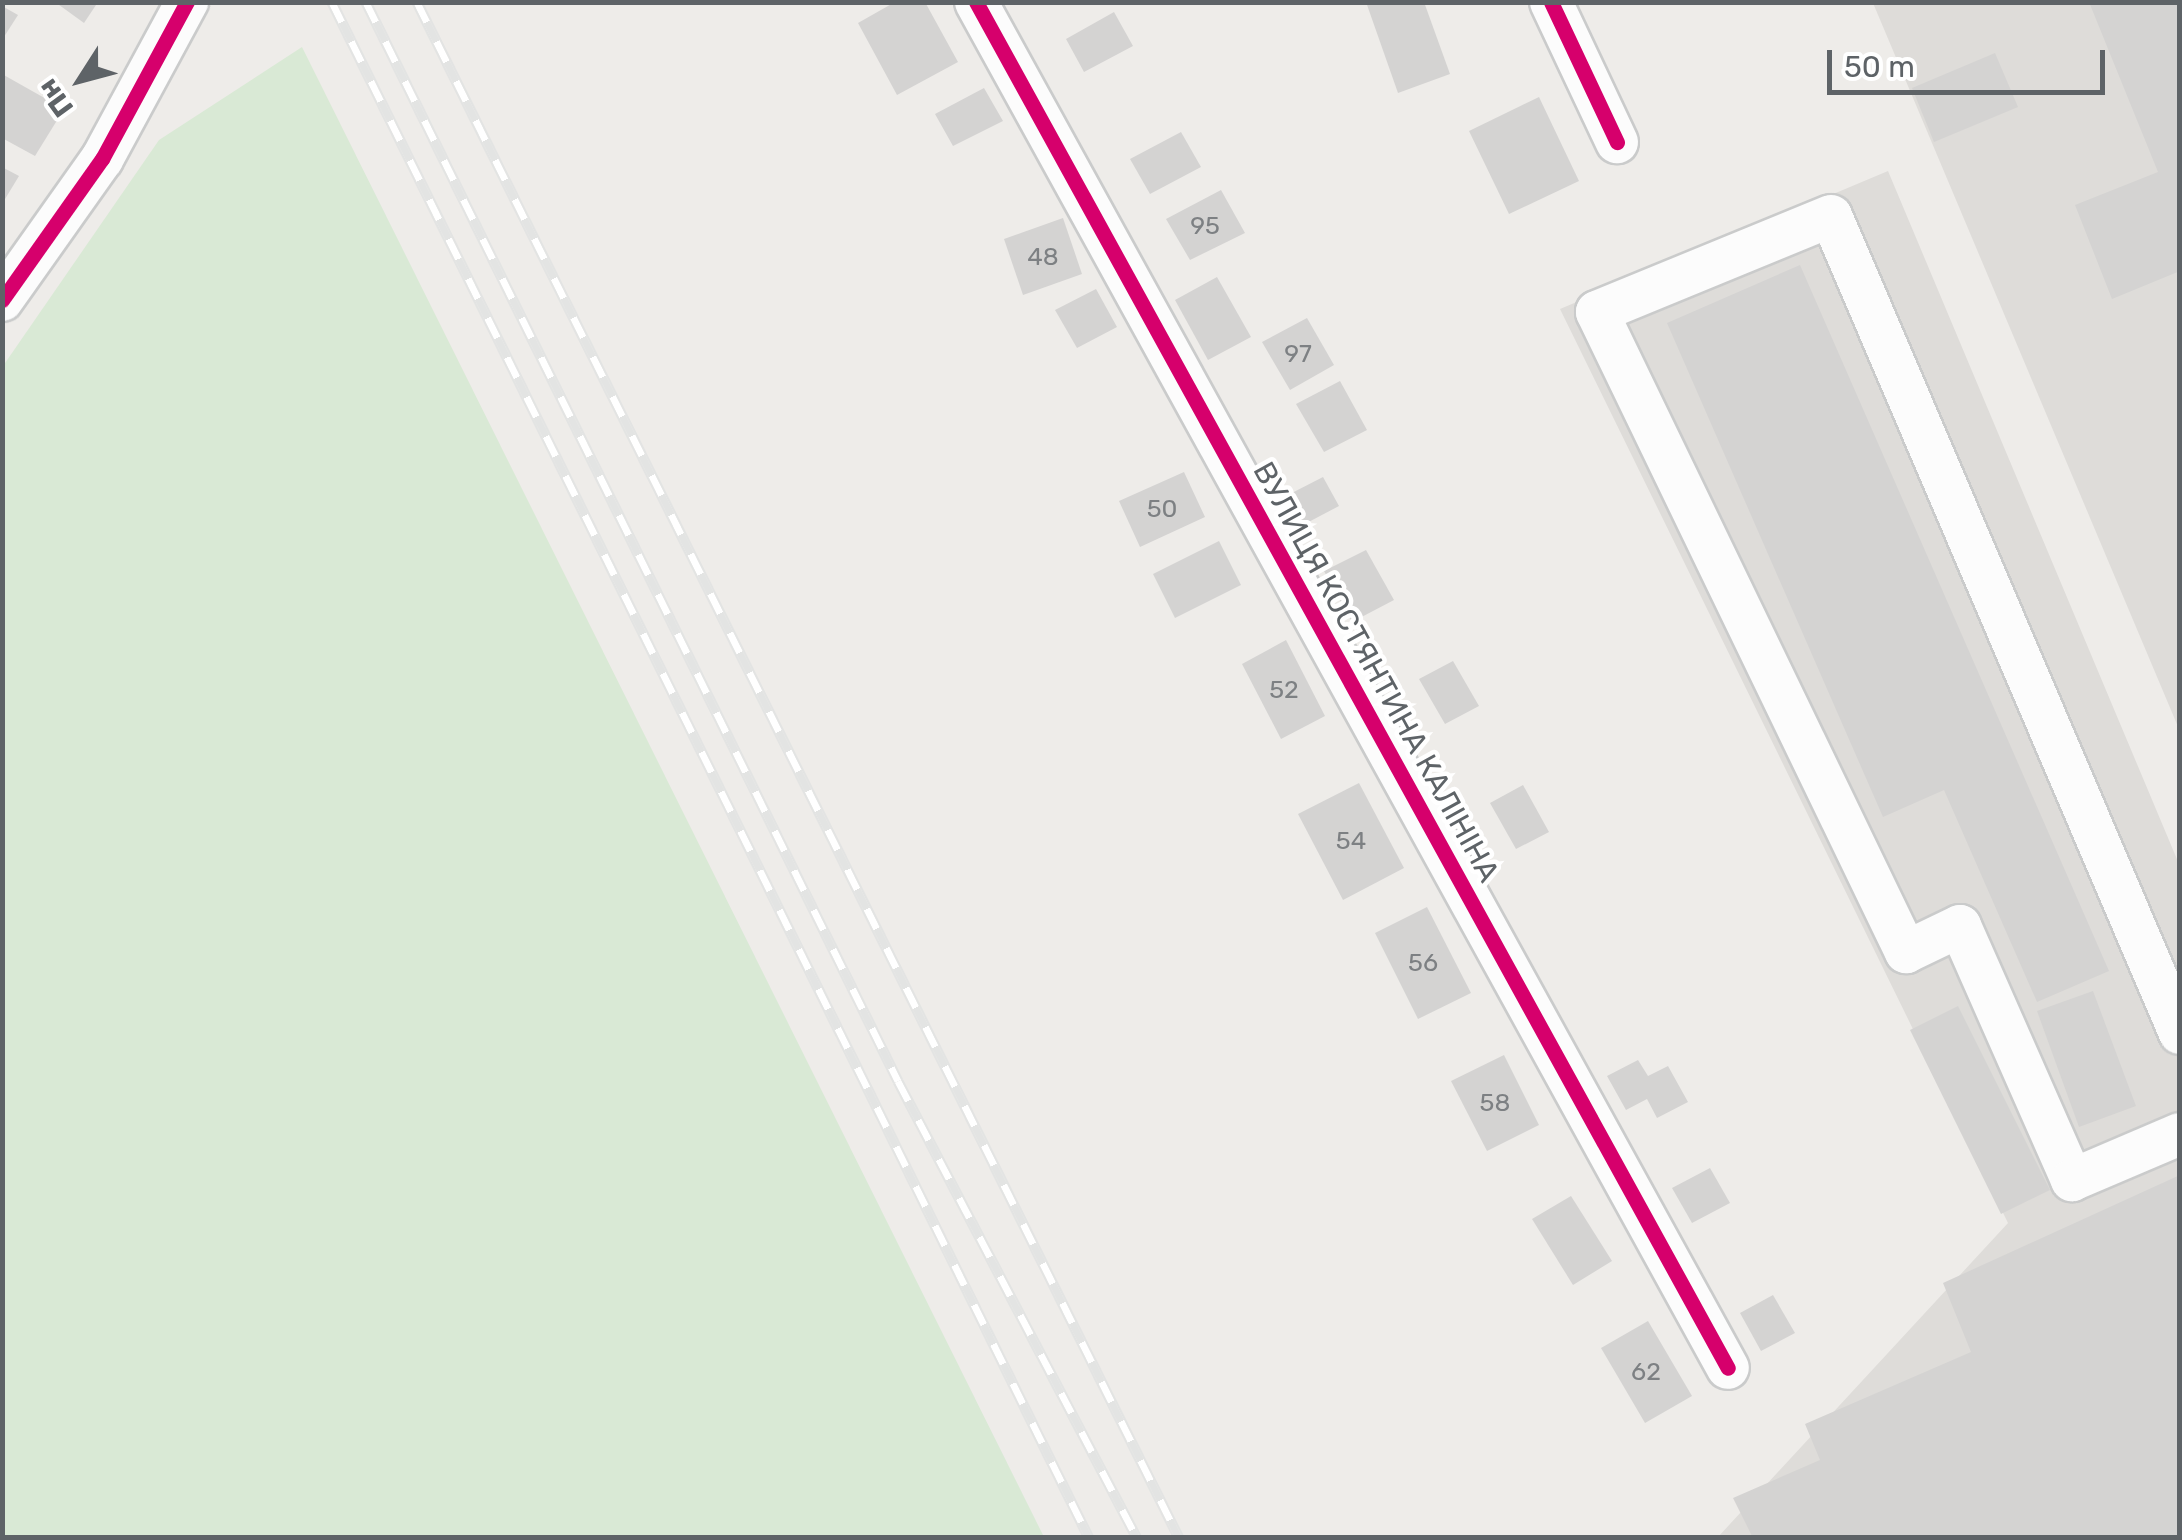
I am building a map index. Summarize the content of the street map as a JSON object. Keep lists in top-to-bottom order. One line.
{"streets":{"street":["ВУЛИЦЯ КОСТЯНТИНА КАЛІНІНА"]},"house_numbers":["95","48","97","50","52","54","56","58","62"],"scale_bar":"50 m","north":"bottom left"}
